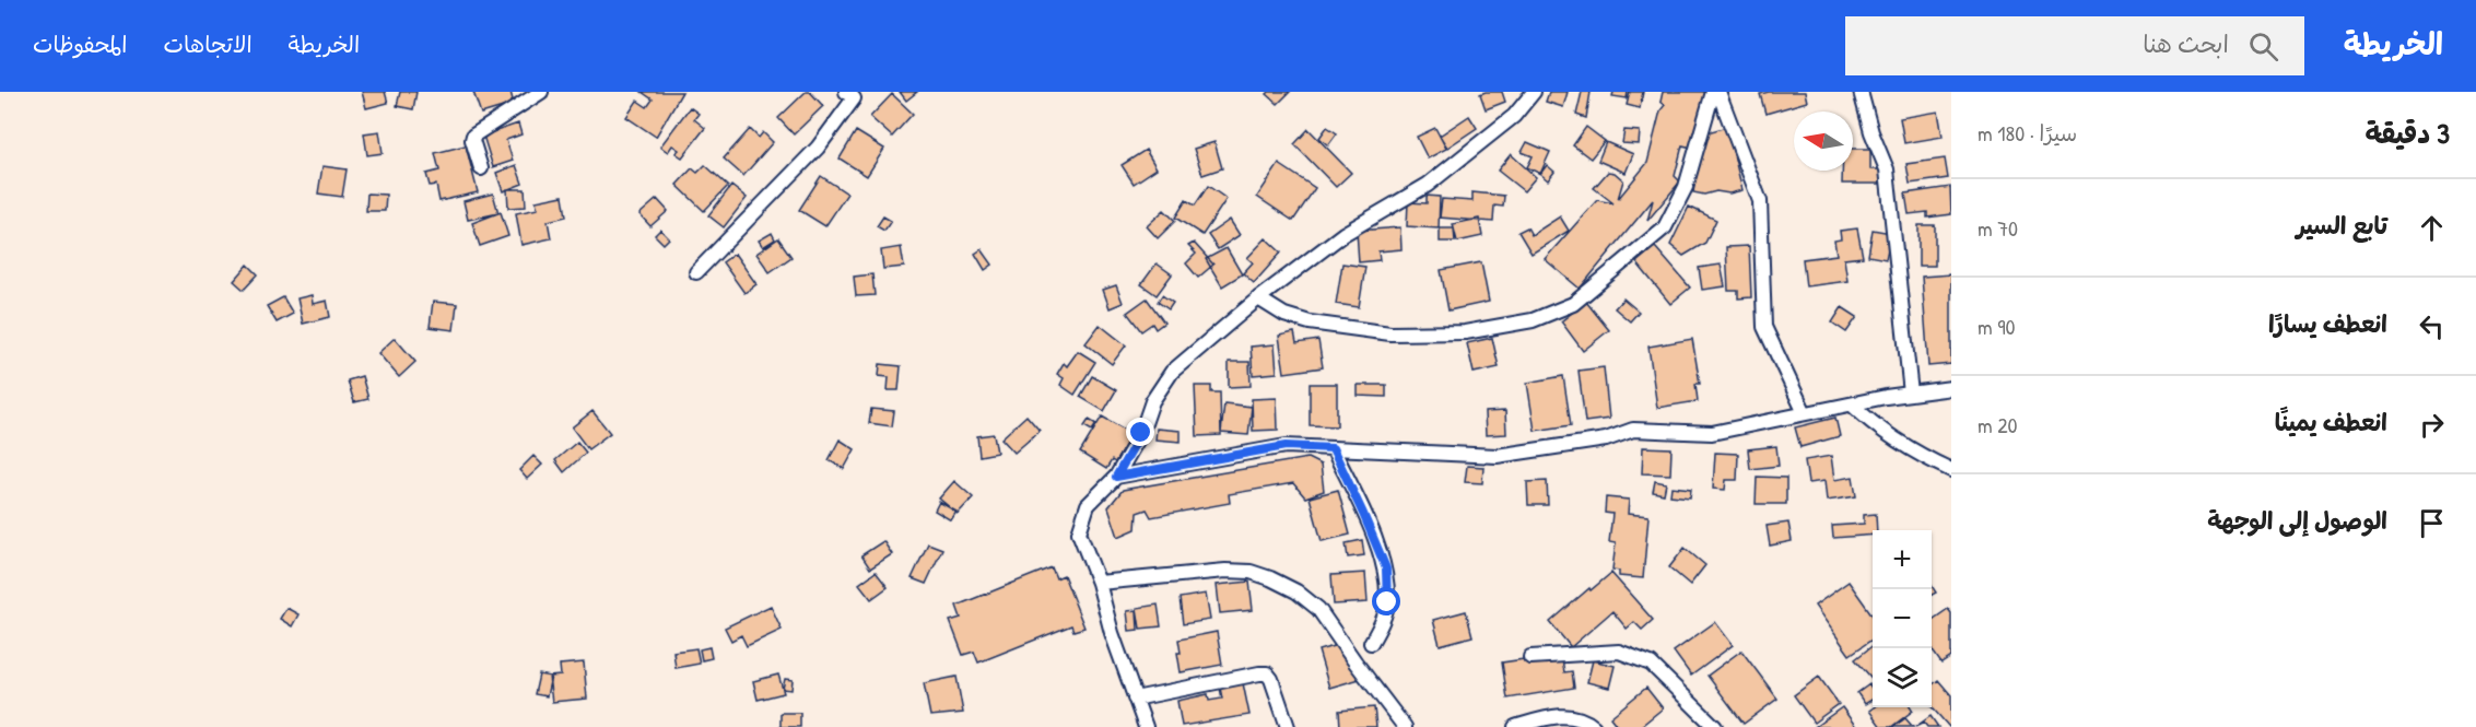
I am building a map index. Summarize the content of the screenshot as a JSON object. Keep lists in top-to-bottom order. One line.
{"north":"left","page":{"header":"الخريطة","search":"ابحث هنا","nav":["الخريطة","الاتجاهات","المحفوظات"],"heading":["3 دقيقة","سيرًا · 180 m"],"list":[["تابع السير","70 m"],["انعطف يسارًا","90 m"],["انعطف يمينًا","20 m"],"الوصول إلى الوجهة"],"map_buttons":["+","−"]}}
